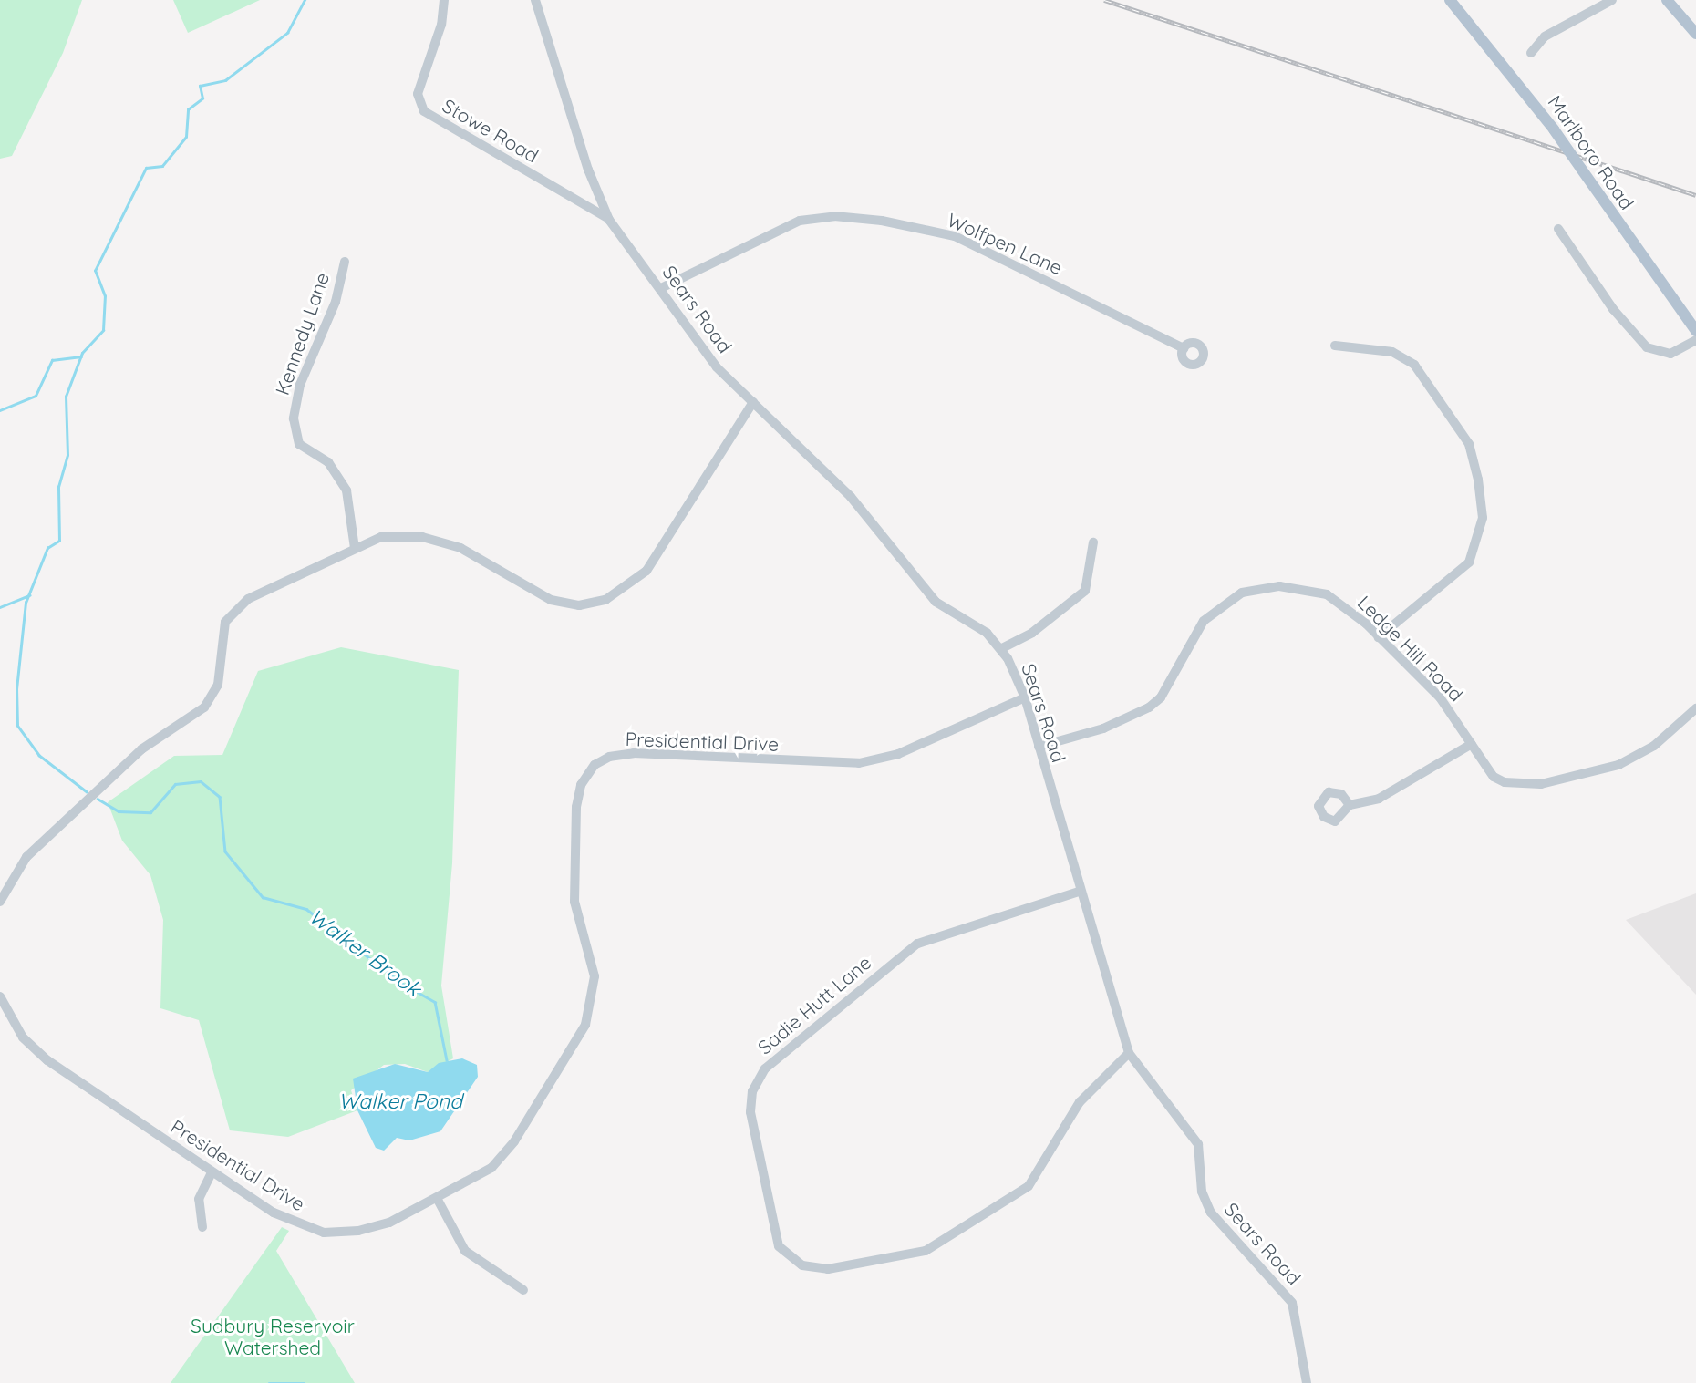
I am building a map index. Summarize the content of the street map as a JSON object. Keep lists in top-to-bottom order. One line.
{"streets":{"main road":["Marlboro Road"],"street":["Stowe Road","Wolfpen Lane","Sears Road","Kennedy Lane","Ledge Hill Road","Presidential Drive","Sadie Hutt Lane"]},"crossings":[["Stowe Road","Sears Road"],["Wolfpen Lane","Sears Road"],["Sears Road","Ledge Hill Road"],["Sears Road","Presidential Drive"],["Sears Road","Sadie Hutt Lane"]],"water":["Walker Brook","Walker Pond"],"parks":["Sudbury Reservoir Watershed"]}
